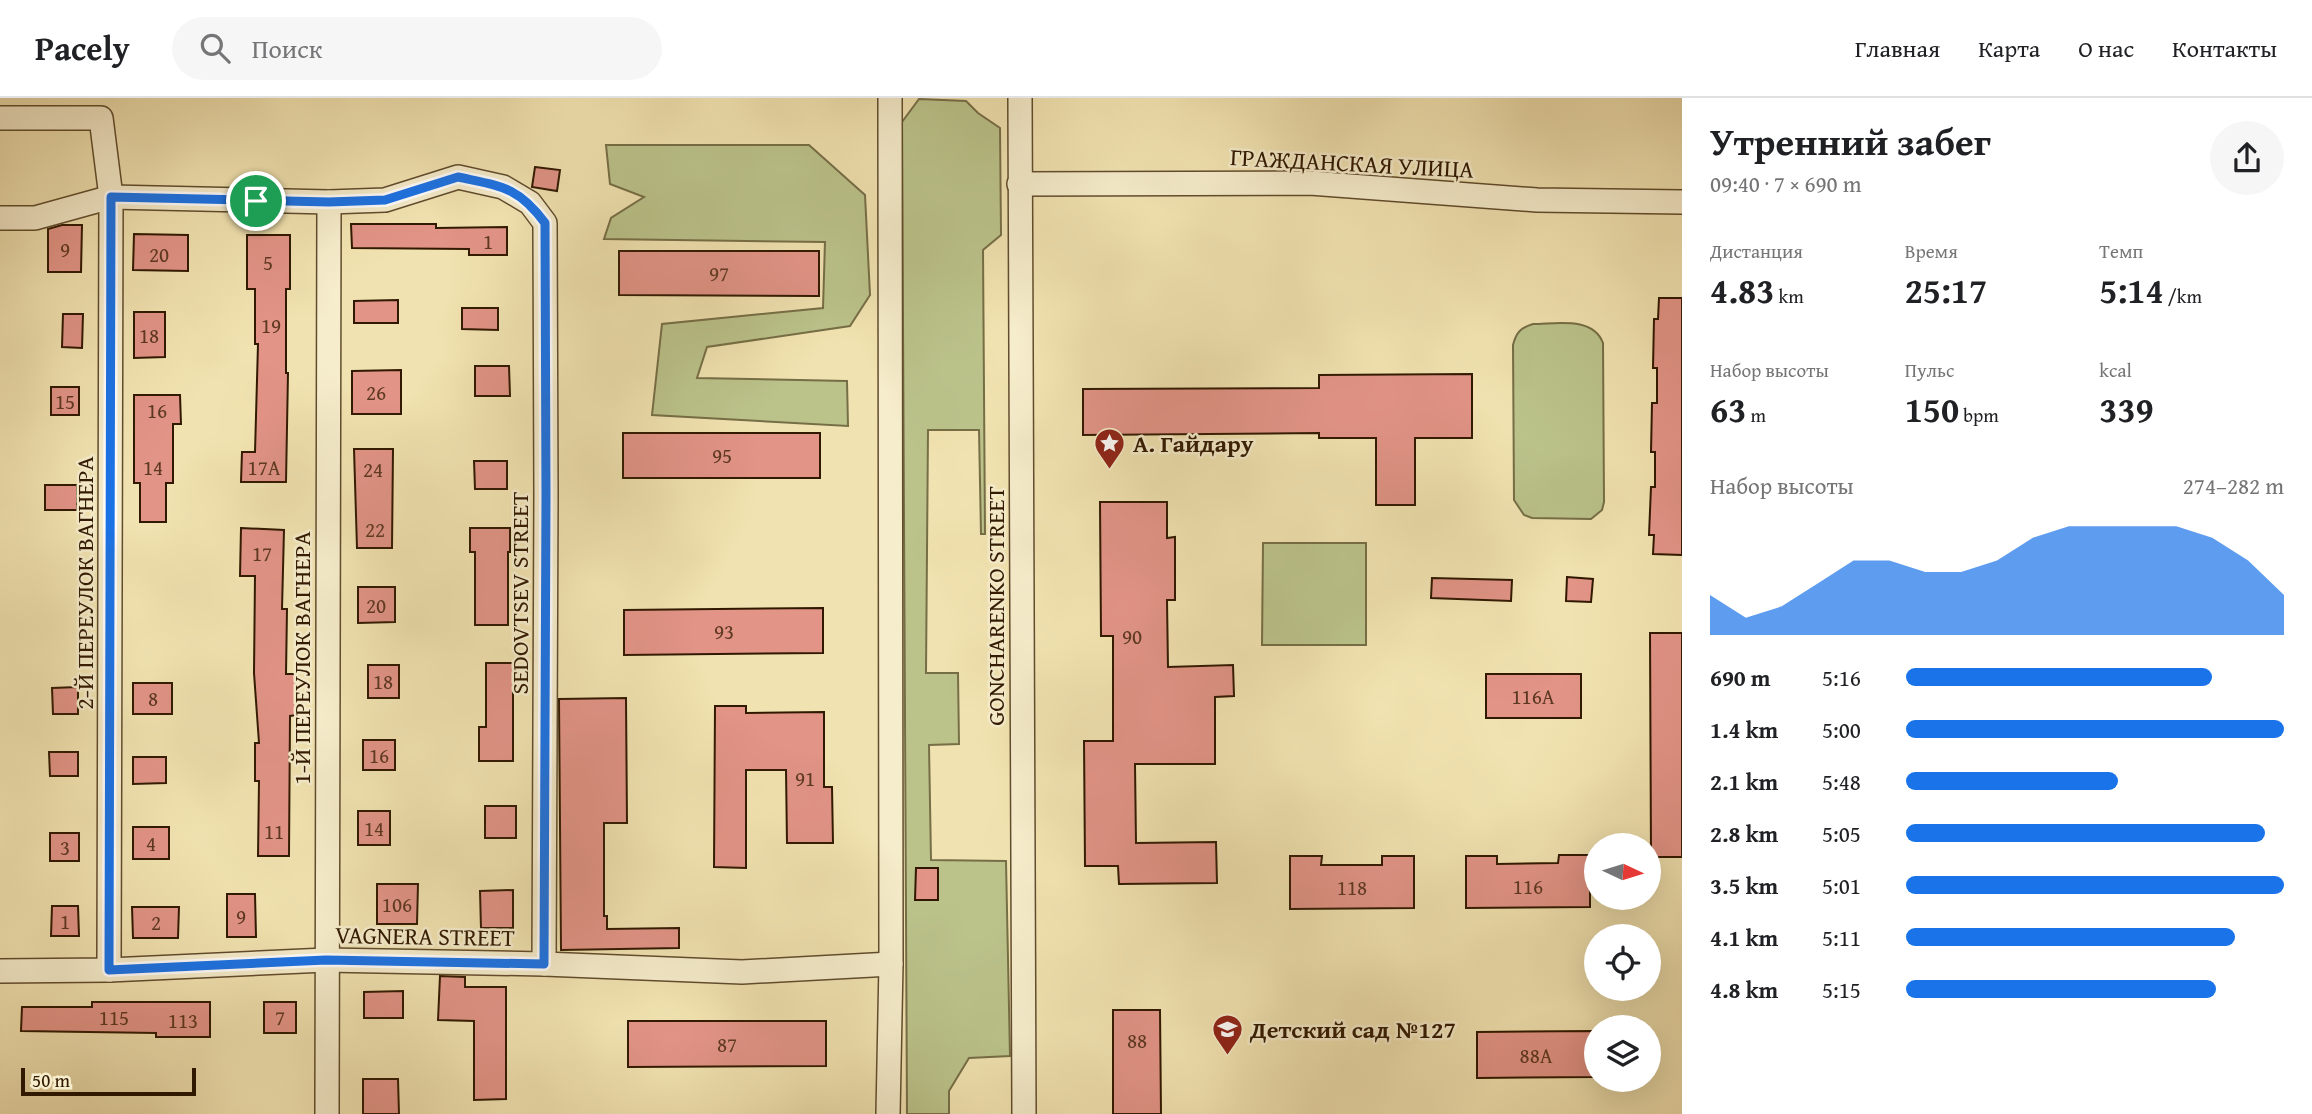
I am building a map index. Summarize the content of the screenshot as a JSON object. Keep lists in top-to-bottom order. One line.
{"streets":{"street":["ГРАЖДАНСКАЯ УЛИЦА","2-Й ПЕРЕУЛОК ВАГНЕРА","SEDOVTSEV STREET","GONCHARENKO STREET","1-Й ПЕРЕУЛОК ВАГНЕРА","VAGNERA STREET"]},"crossings":[["ГРАЖДАНСКАЯ УЛИЦА","GONCHARENKO STREET"],["2-Й ПЕРЕУЛОК ВАГНЕРА","VAGNERA STREET"],["SEDOVTSEV STREET","1-Й ПЕРЕУЛОК ВАГНЕРА"],["SEDOVTSEV STREET","VAGNERA STREET"],["1-Й ПЕРЕУЛОК ВАГНЕРА","VAGNERA STREET"]],"places":{"place":["А. Гайдару"],"school or university":["Детский сад №127"]},"house_numbers":["1","9","20","5","97","19","18","26","15","16","95","14","17А","24","22","17","20","93","90","18","116А","8","16","91","14","11","4","3","116","118","106","9","1","2","115","7","113","88","87","88А"],"scale_bar":"50 m","north":"right","page":{"header":"Pacely","search":"Поиск","nav":["Главная","Карта","О нас","Контакты"],"heading":["Утренний забег","09:40 · 7 × 690 m"],"stats":[["Дистанция","4.83 km"],["Время","25:17"],["Темп","5:14 /km"],["Набор высоты","63 m"],["Пульс","150 bpm"],["kcal","339"]],"chart":["Набор высоты","274–282 m"],"list":[{"name":"690 m","note":"5:16"},{"name":"1.4 km","note":"5:00"},{"name":"2.1 km","note":"5:48"},{"name":"2.8 km","note":"5:05"},{"name":"3.5 km","note":"5:01"},{"name":"4.1 km","note":"5:11"},{"name":"4.8 km","note":"5:15"}],"scale":"50 m"}}
